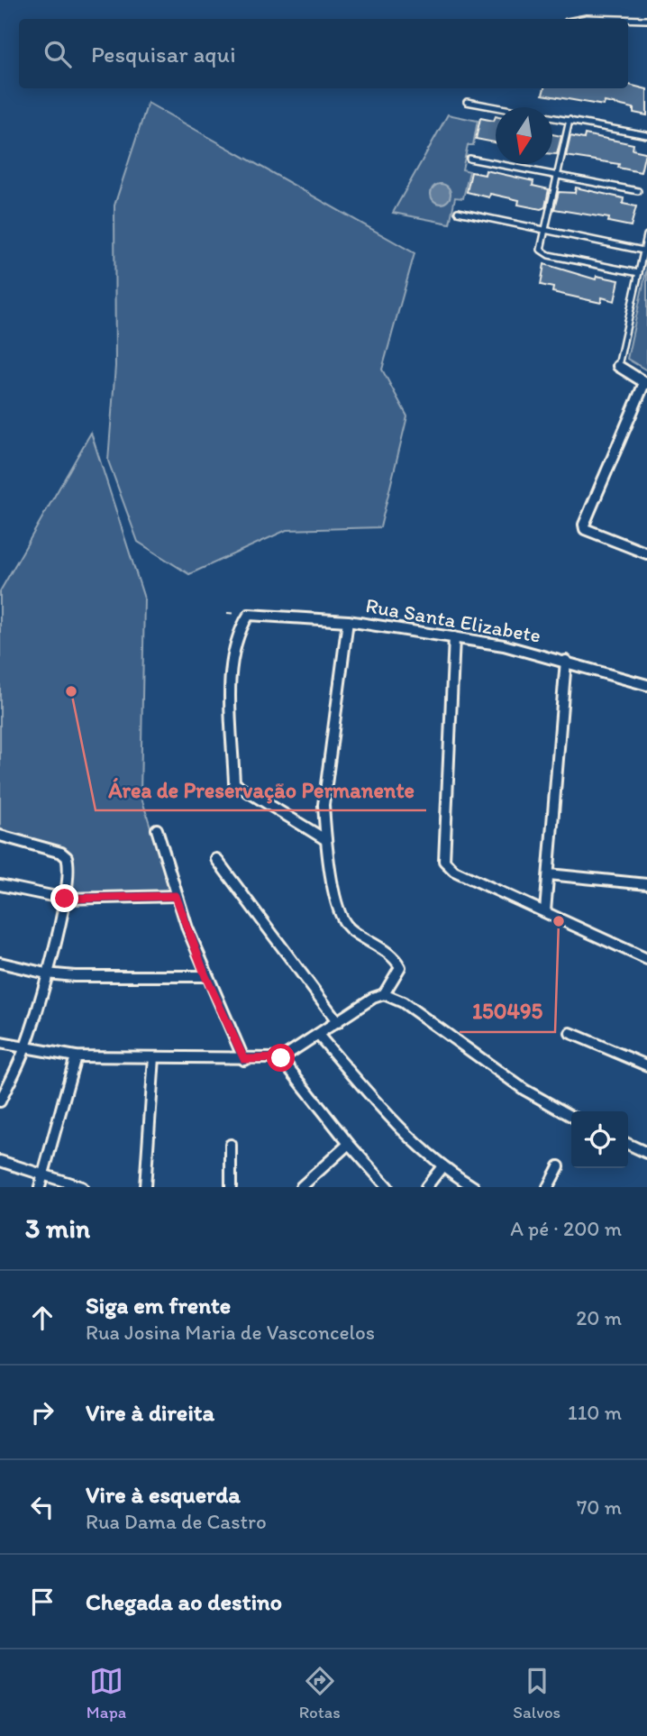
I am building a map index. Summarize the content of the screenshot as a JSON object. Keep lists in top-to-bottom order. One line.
{"streets":{"street":["Rua Santa Elizabete"]},"places":["Área de Preservação Permanente","150495"],"north":"bottom","page":{"search":"Pesquisar aqui","heading":["3 min","A pé · 200 m"],"list":[["Siga em frente","Rua Josina Maria de Vasconcelos","20 m"],["Vire à direita","110 m"],["Vire à esquerda","Rua Dama de Castro","70 m"],"Chegada ao destino"],"nav":["Mapa","Rotas","Salvos"]}}
